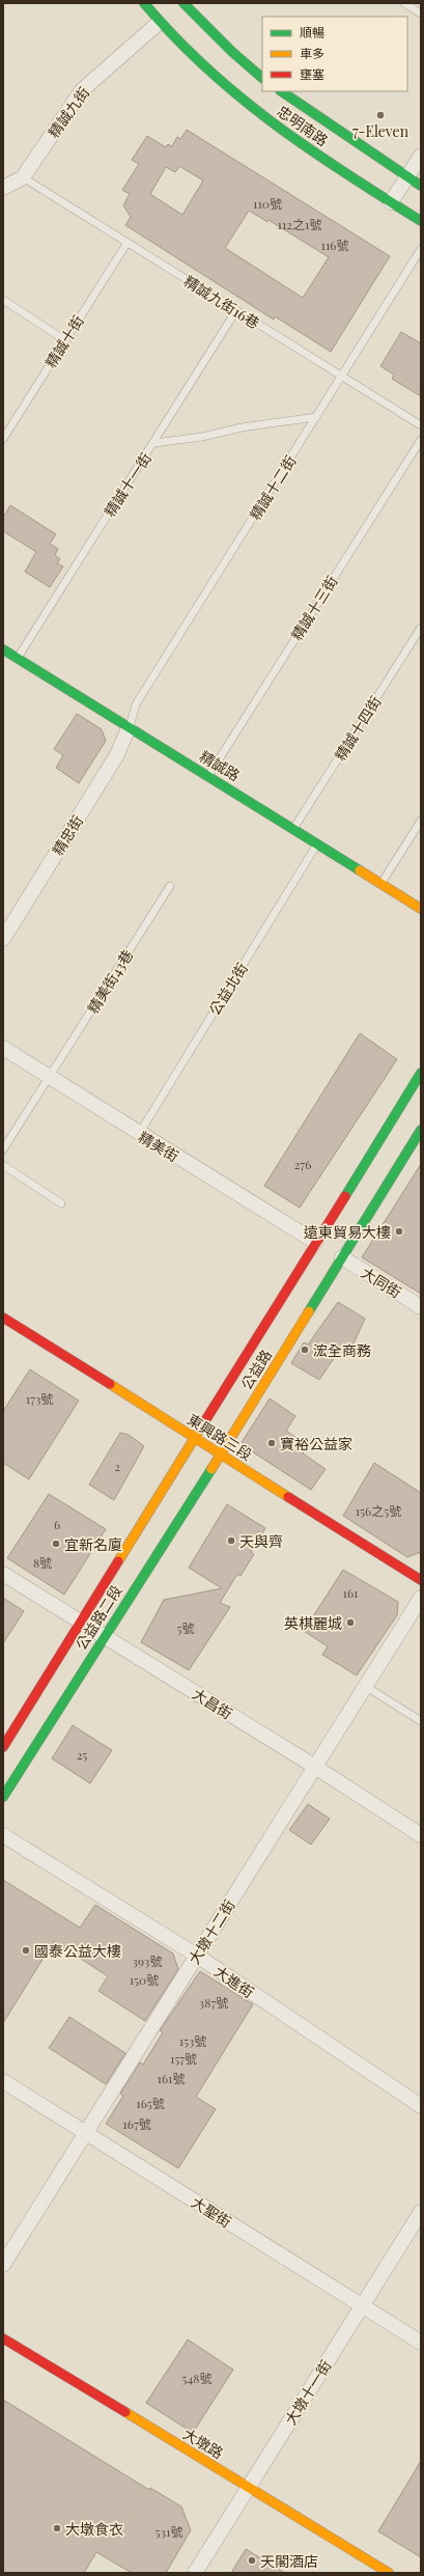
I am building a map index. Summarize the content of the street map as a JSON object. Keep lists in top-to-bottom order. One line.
{"streets":{"main road":["忠明南路","精誠路","公益路","東興路三段","公益路二段","大墩路"],"street":["精誠九街","精忠街","精美街","大同街","大昌街","大墩十二街","大進街","大聖街","大墩十一街"],"lane":["精誠九街16巷","精誠十街","精誠十一街","精誠十二街","精誠十三街","精誠十四街","精美街43巷","公益北街"]},"crossings":[["精誠九街","忠明南路"],["精誠九街","精誠九街16巷"],["精誠九街16巷","精誠十街"],["精誠九街16巷","精誠十一街"],["精誠九街16巷","精誠十二街"],["精誠十一街","精誠路"],["精誠十二街","精誠路"],["精誠十二街","精忠街"],["精誠十三街","精誠路"],["精誠十四街","精誠路"],["精誠路","精忠街"],["精誠路","公益北街"],["精美街43巷","精美街"],["公益北街","精美街"],["精美街","公益路"],["大同街","公益路"],["公益路","東興路三段"],["公益路","公益路二段"],["東興路三段","公益路二段"],["公益路二段","大昌街"],["大昌街","大墩十二街"],["大墩十二街","大進街"],["大墩十二街","大聖街"],["大聖街","大墩十一街"],["大墩十一街","大墩路"]],"places":["7-Eleven","遠東貿易大樓","浤全商務","寶裕公益家","天與齊","宜新名廈","英棋麗城","國泰公益大樓","大墩食衣","天閣酒店"],"house_numbers":["110號","112之1號","116號","276","173號","2","156之5號","6","8號","161","5號","25","393號","150號","387號","153號","157號","161號","165號","167號","548號","531號"],"legend":["順暢","車多","壅塞"]}
